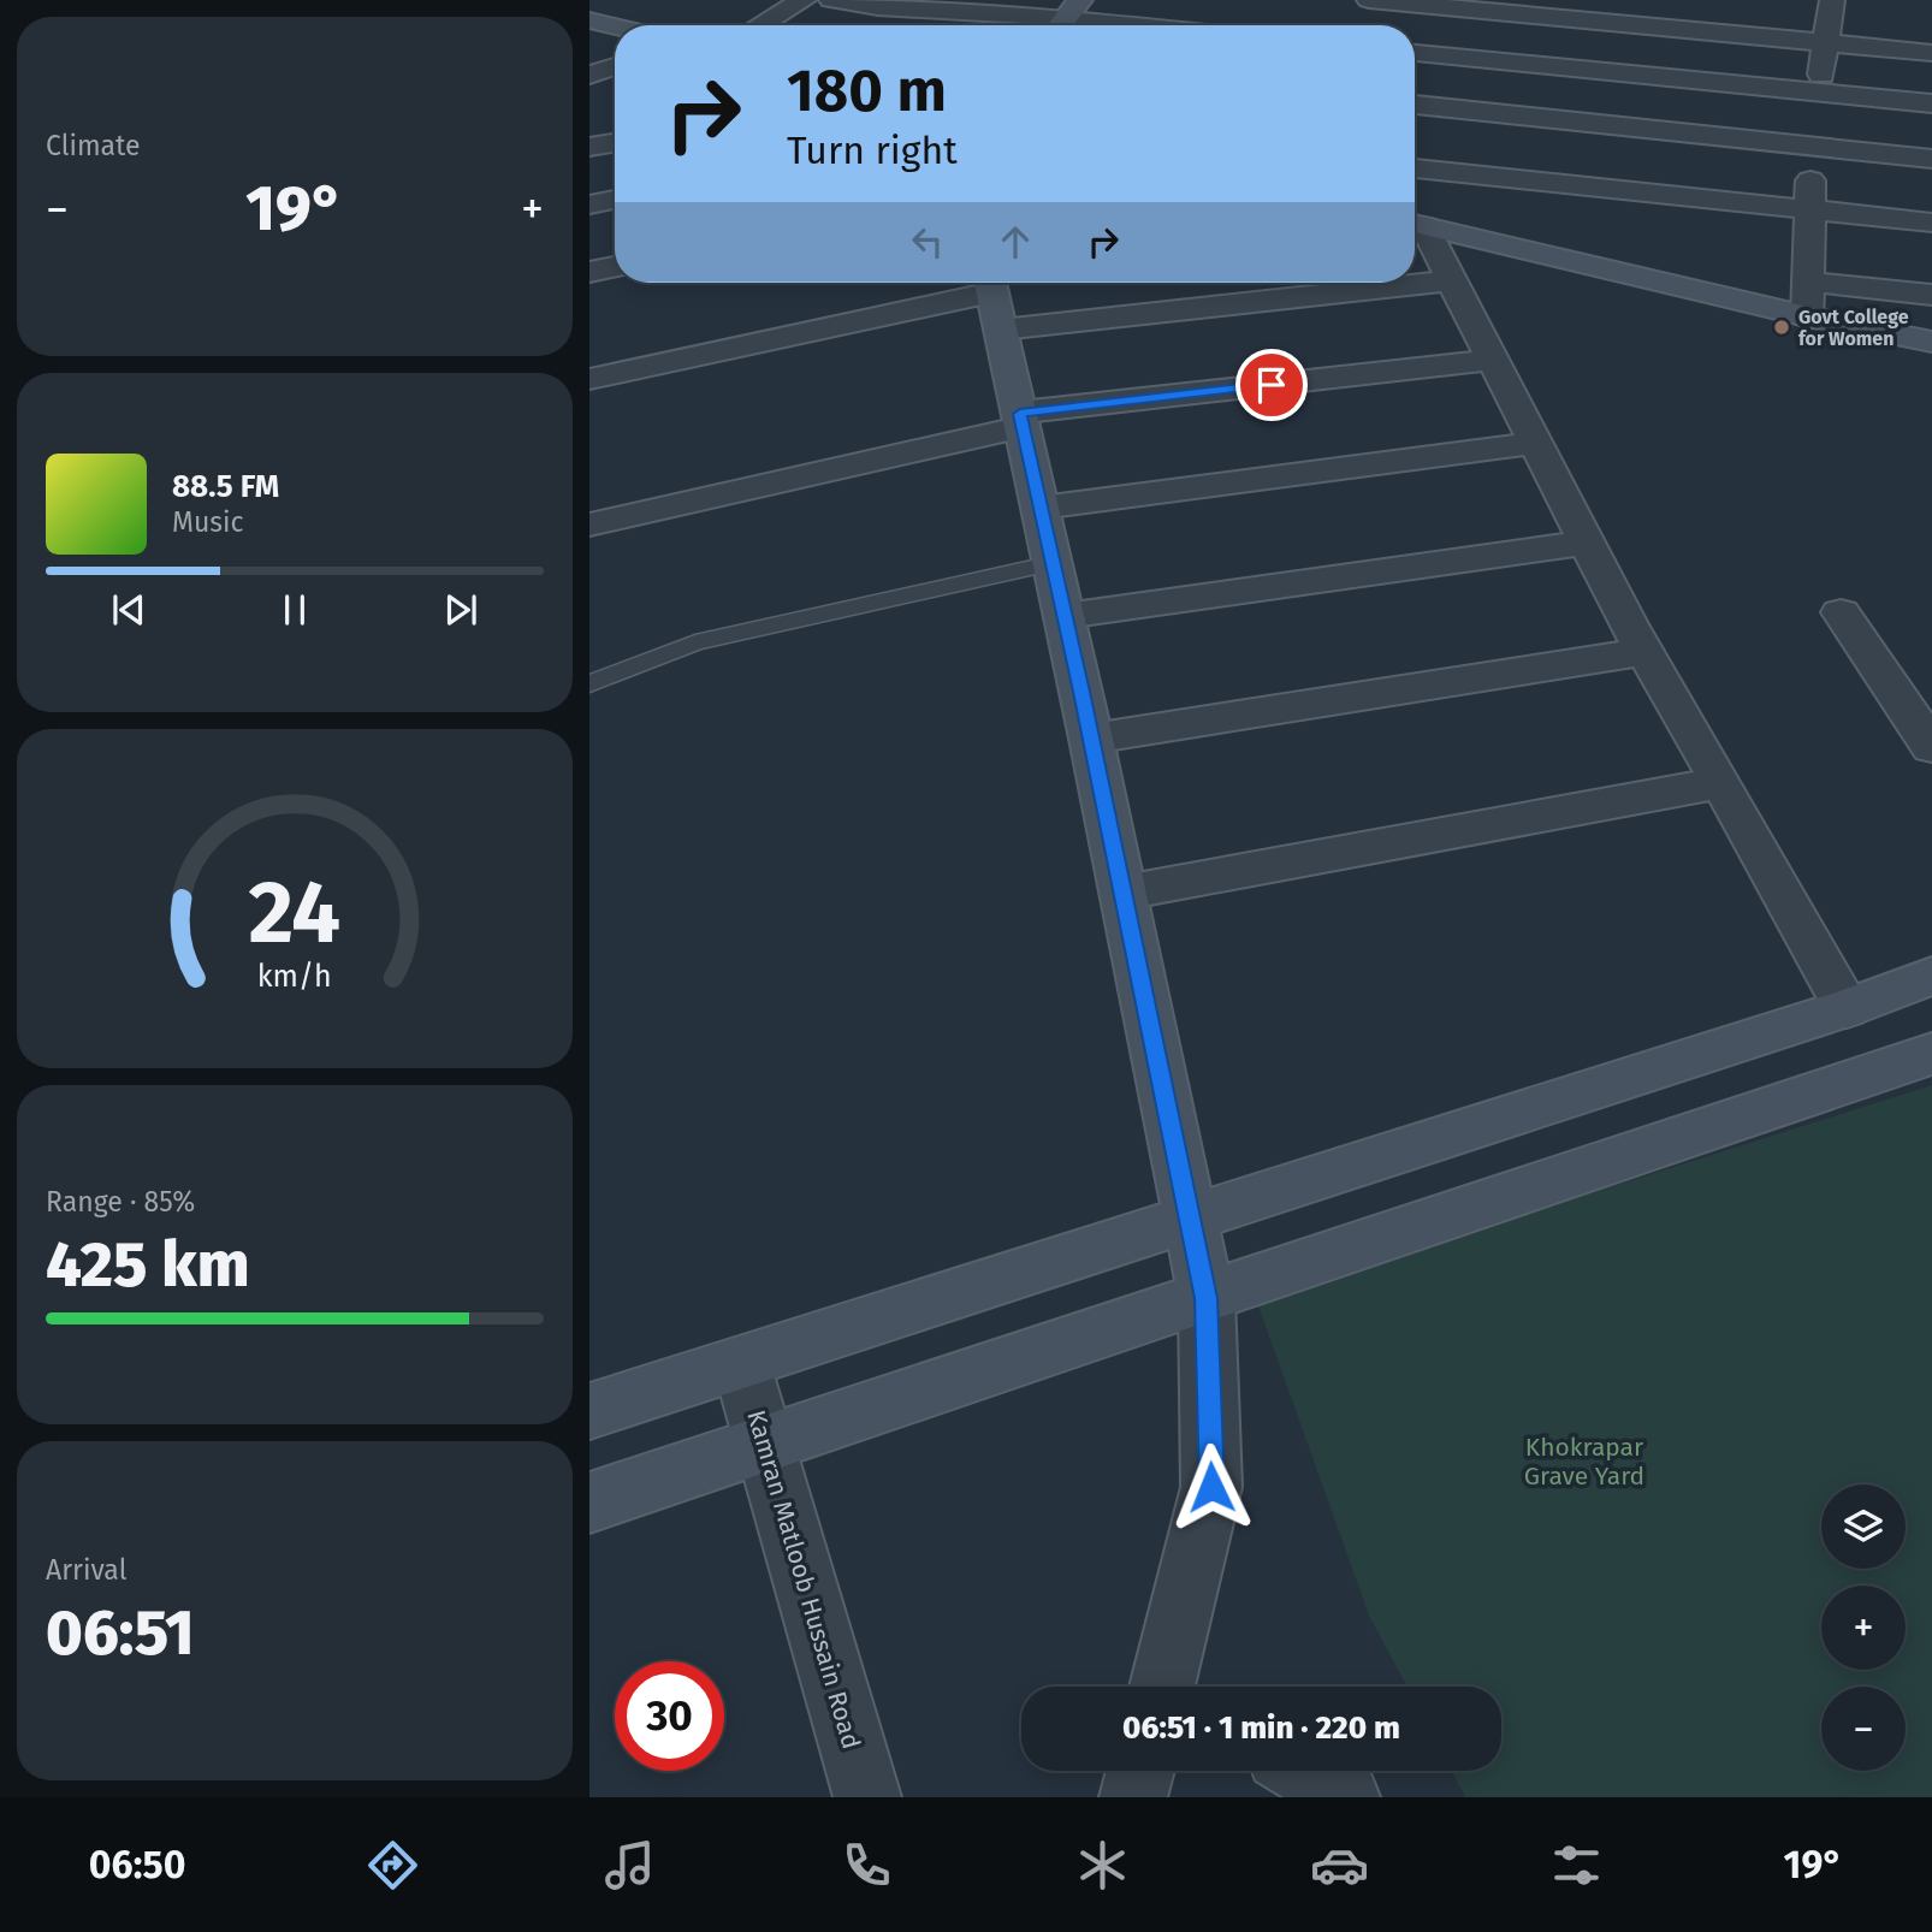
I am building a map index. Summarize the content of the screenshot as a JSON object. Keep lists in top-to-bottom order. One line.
{"streets":{"street":["Kamran Matloob Hussain Road"]},"parks":["Khokrapar Grave Yard"],"places":["Govt College for Women"],"page":{"tile":["Climate",["Range · 85%","425 km"],["Arrival","06:51"]],"turn":["180 m","Turn right"],"heat":["−","19°","+"],"song":["88.5 FM","Music"],"map_buttons":["+","−"],"limit":"30","trip":"06:51 · 1 min · 220 m","tabs":["06:50","19°"],"gauge":["24","km/h"]}}
